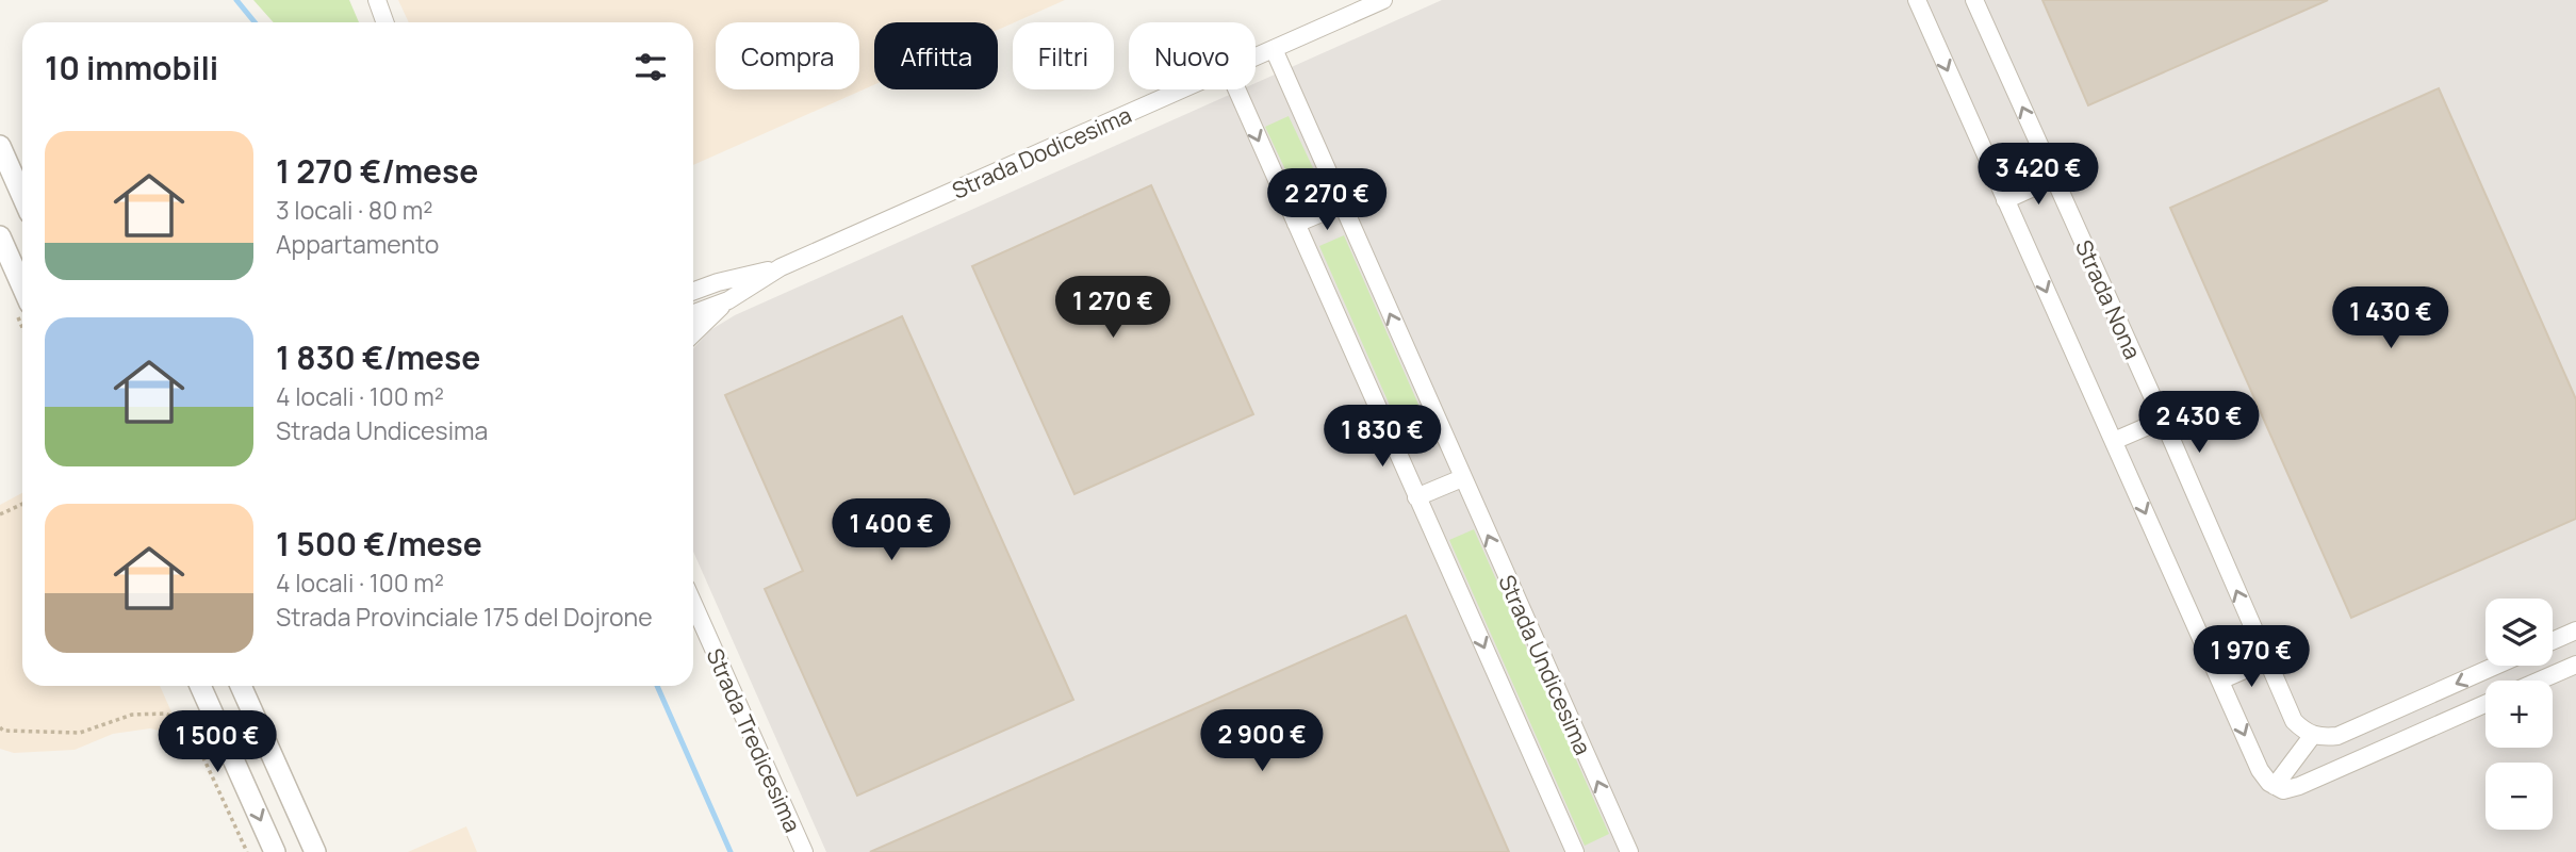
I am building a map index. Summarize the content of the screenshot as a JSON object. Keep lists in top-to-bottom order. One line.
{"streets":{"street":["Strada Dodicesima","Strada Nona","Strada Undicesima","Strada Tredicesima"]},"crossings":[["Strada Dodicesima","Strada Undicesima"]],"page":{"chip":["Compra","Affitta","Filtri","Nuovo"],"heading":"10 immobili","list":[{"name":"1 270 €/mese","note":"3 locali · 80 m² · Appartamento"},{"name":"1 830 €/mese","note":"4 locali · 100 m² · Strada Undicesima"},{"name":"1 500 €/mese","note":"4 locali · 100 m² · Strada Provinciale 175 del Dojrone"}],"price":["3 420 €","2 270 €","1 270 €","1 430 €","2 430 €","1 830 €","1 400 €","1 970 €","2 900 €","1 500 €"],"map_buttons":["+","−"]}}
